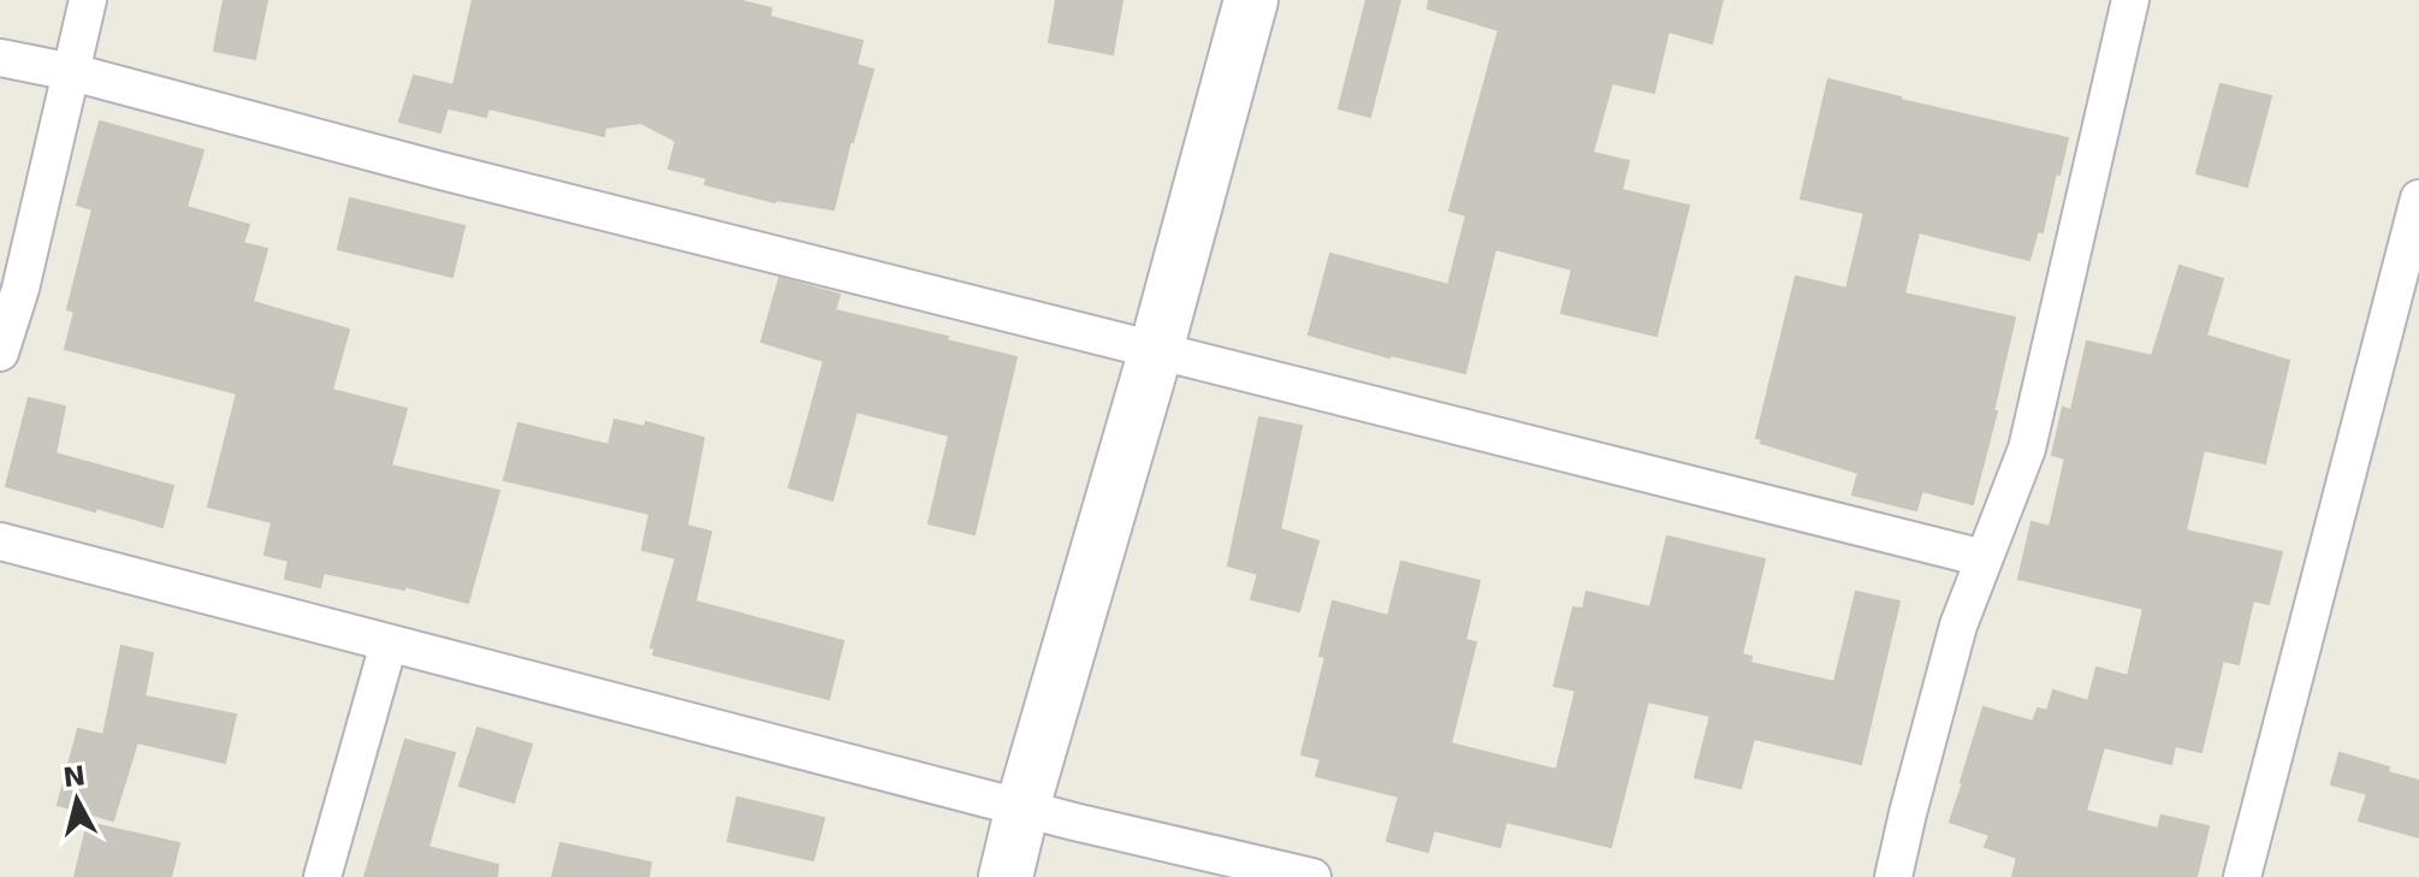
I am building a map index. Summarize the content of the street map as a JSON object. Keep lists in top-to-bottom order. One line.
{"north":"top"}
